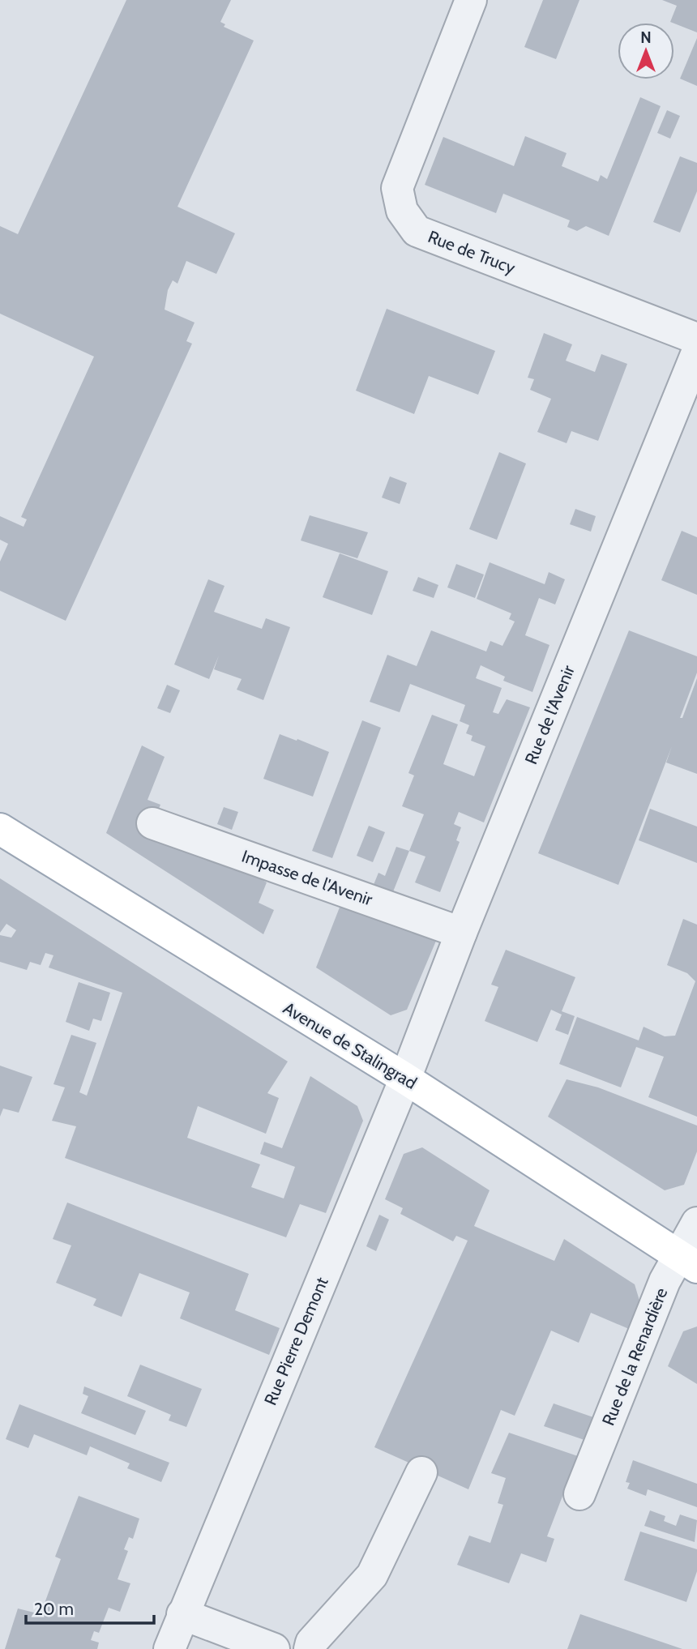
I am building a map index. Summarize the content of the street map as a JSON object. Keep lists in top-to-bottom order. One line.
{"streets":{"main road":["Avenue de Stalingrad"],"street":["Rue de Trucy","Rue de l'Avenir","Impasse de l'Avenir","Rue Pierre Demont","Rue de la Renardière"]},"crossings":[["Rue de l'Avenir","Impasse de l'Avenir"],["Rue de l'Avenir","Avenue de Stalingrad"],["Rue de l'Avenir","Rue Pierre Demont"],["Avenue de Stalingrad","Rue Pierre Demont"],["Avenue de Stalingrad","Rue de la Renardière"]],"scale_bar":"20 m","north":"top"}
